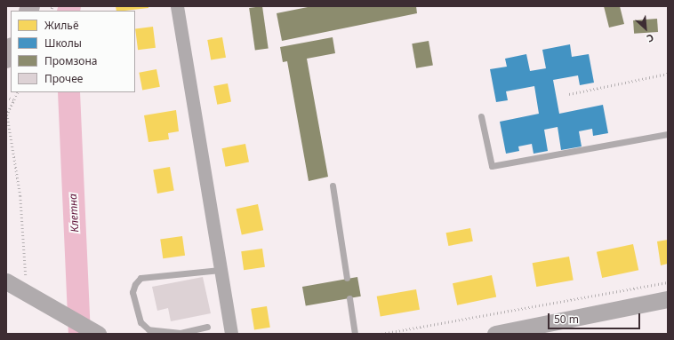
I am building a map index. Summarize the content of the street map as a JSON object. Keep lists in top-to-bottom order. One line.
{"water":["Клетна"],"legend":["Жильё","Школы","Промзона","Прочее"],"scale_bar":"50 m","north":"bottom right"}
